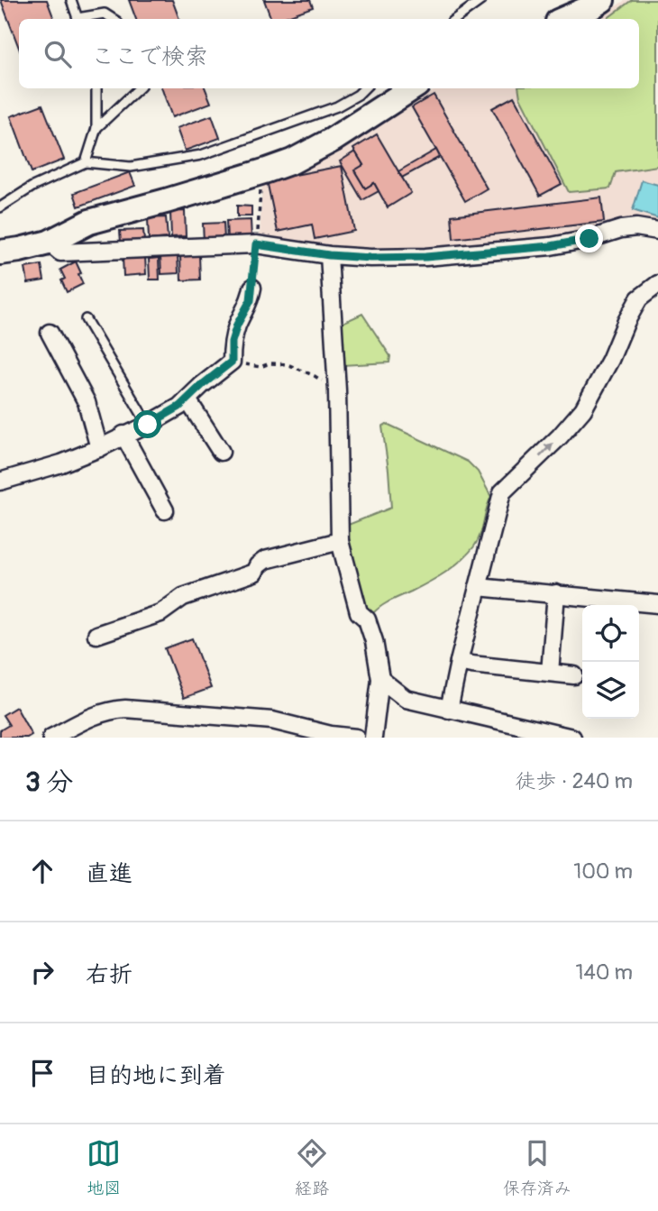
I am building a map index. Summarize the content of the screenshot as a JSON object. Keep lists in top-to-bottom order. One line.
{"page":{"search":"ここで検索","heading":["3 分","徒歩 · 240 m"],"list":[["直進","100 m"],["右折","140 m"],"目的地に到着"],"nav":["地図","経路","保存済み"]}}
